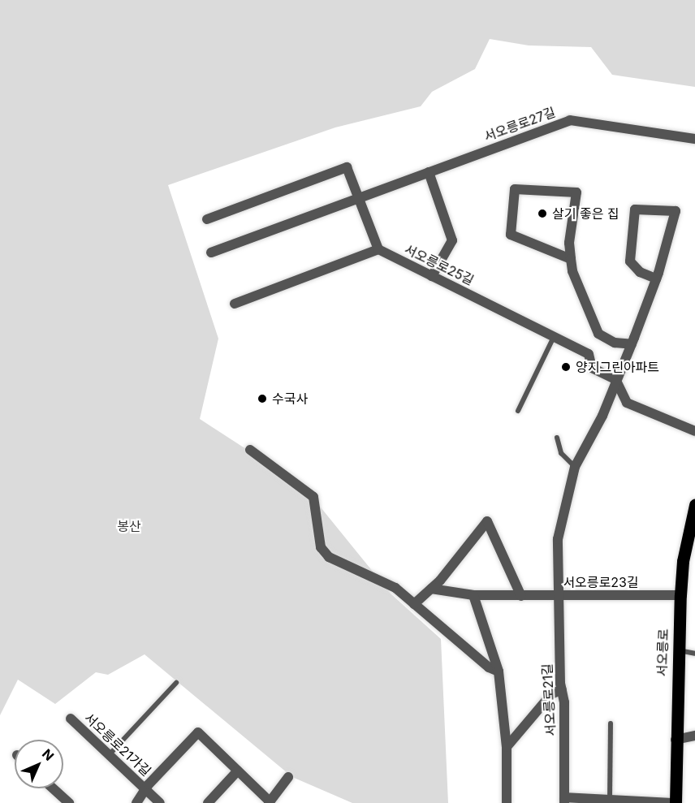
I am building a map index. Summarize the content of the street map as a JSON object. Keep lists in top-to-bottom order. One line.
{"streets":{"main road":["서오릉로"],"street":["서오릉로27길","서오릉로25길","서오릉로23길","서오릉로21길","서오릉로21가길"]},"crossings":[["서오릉로23길","서오릉로"],["서오릉로23길","서오릉로21길"]],"parks":["봉산"],"places":["살기 좋은 집","양지그린아파트","수국사"],"north":"top right"}
